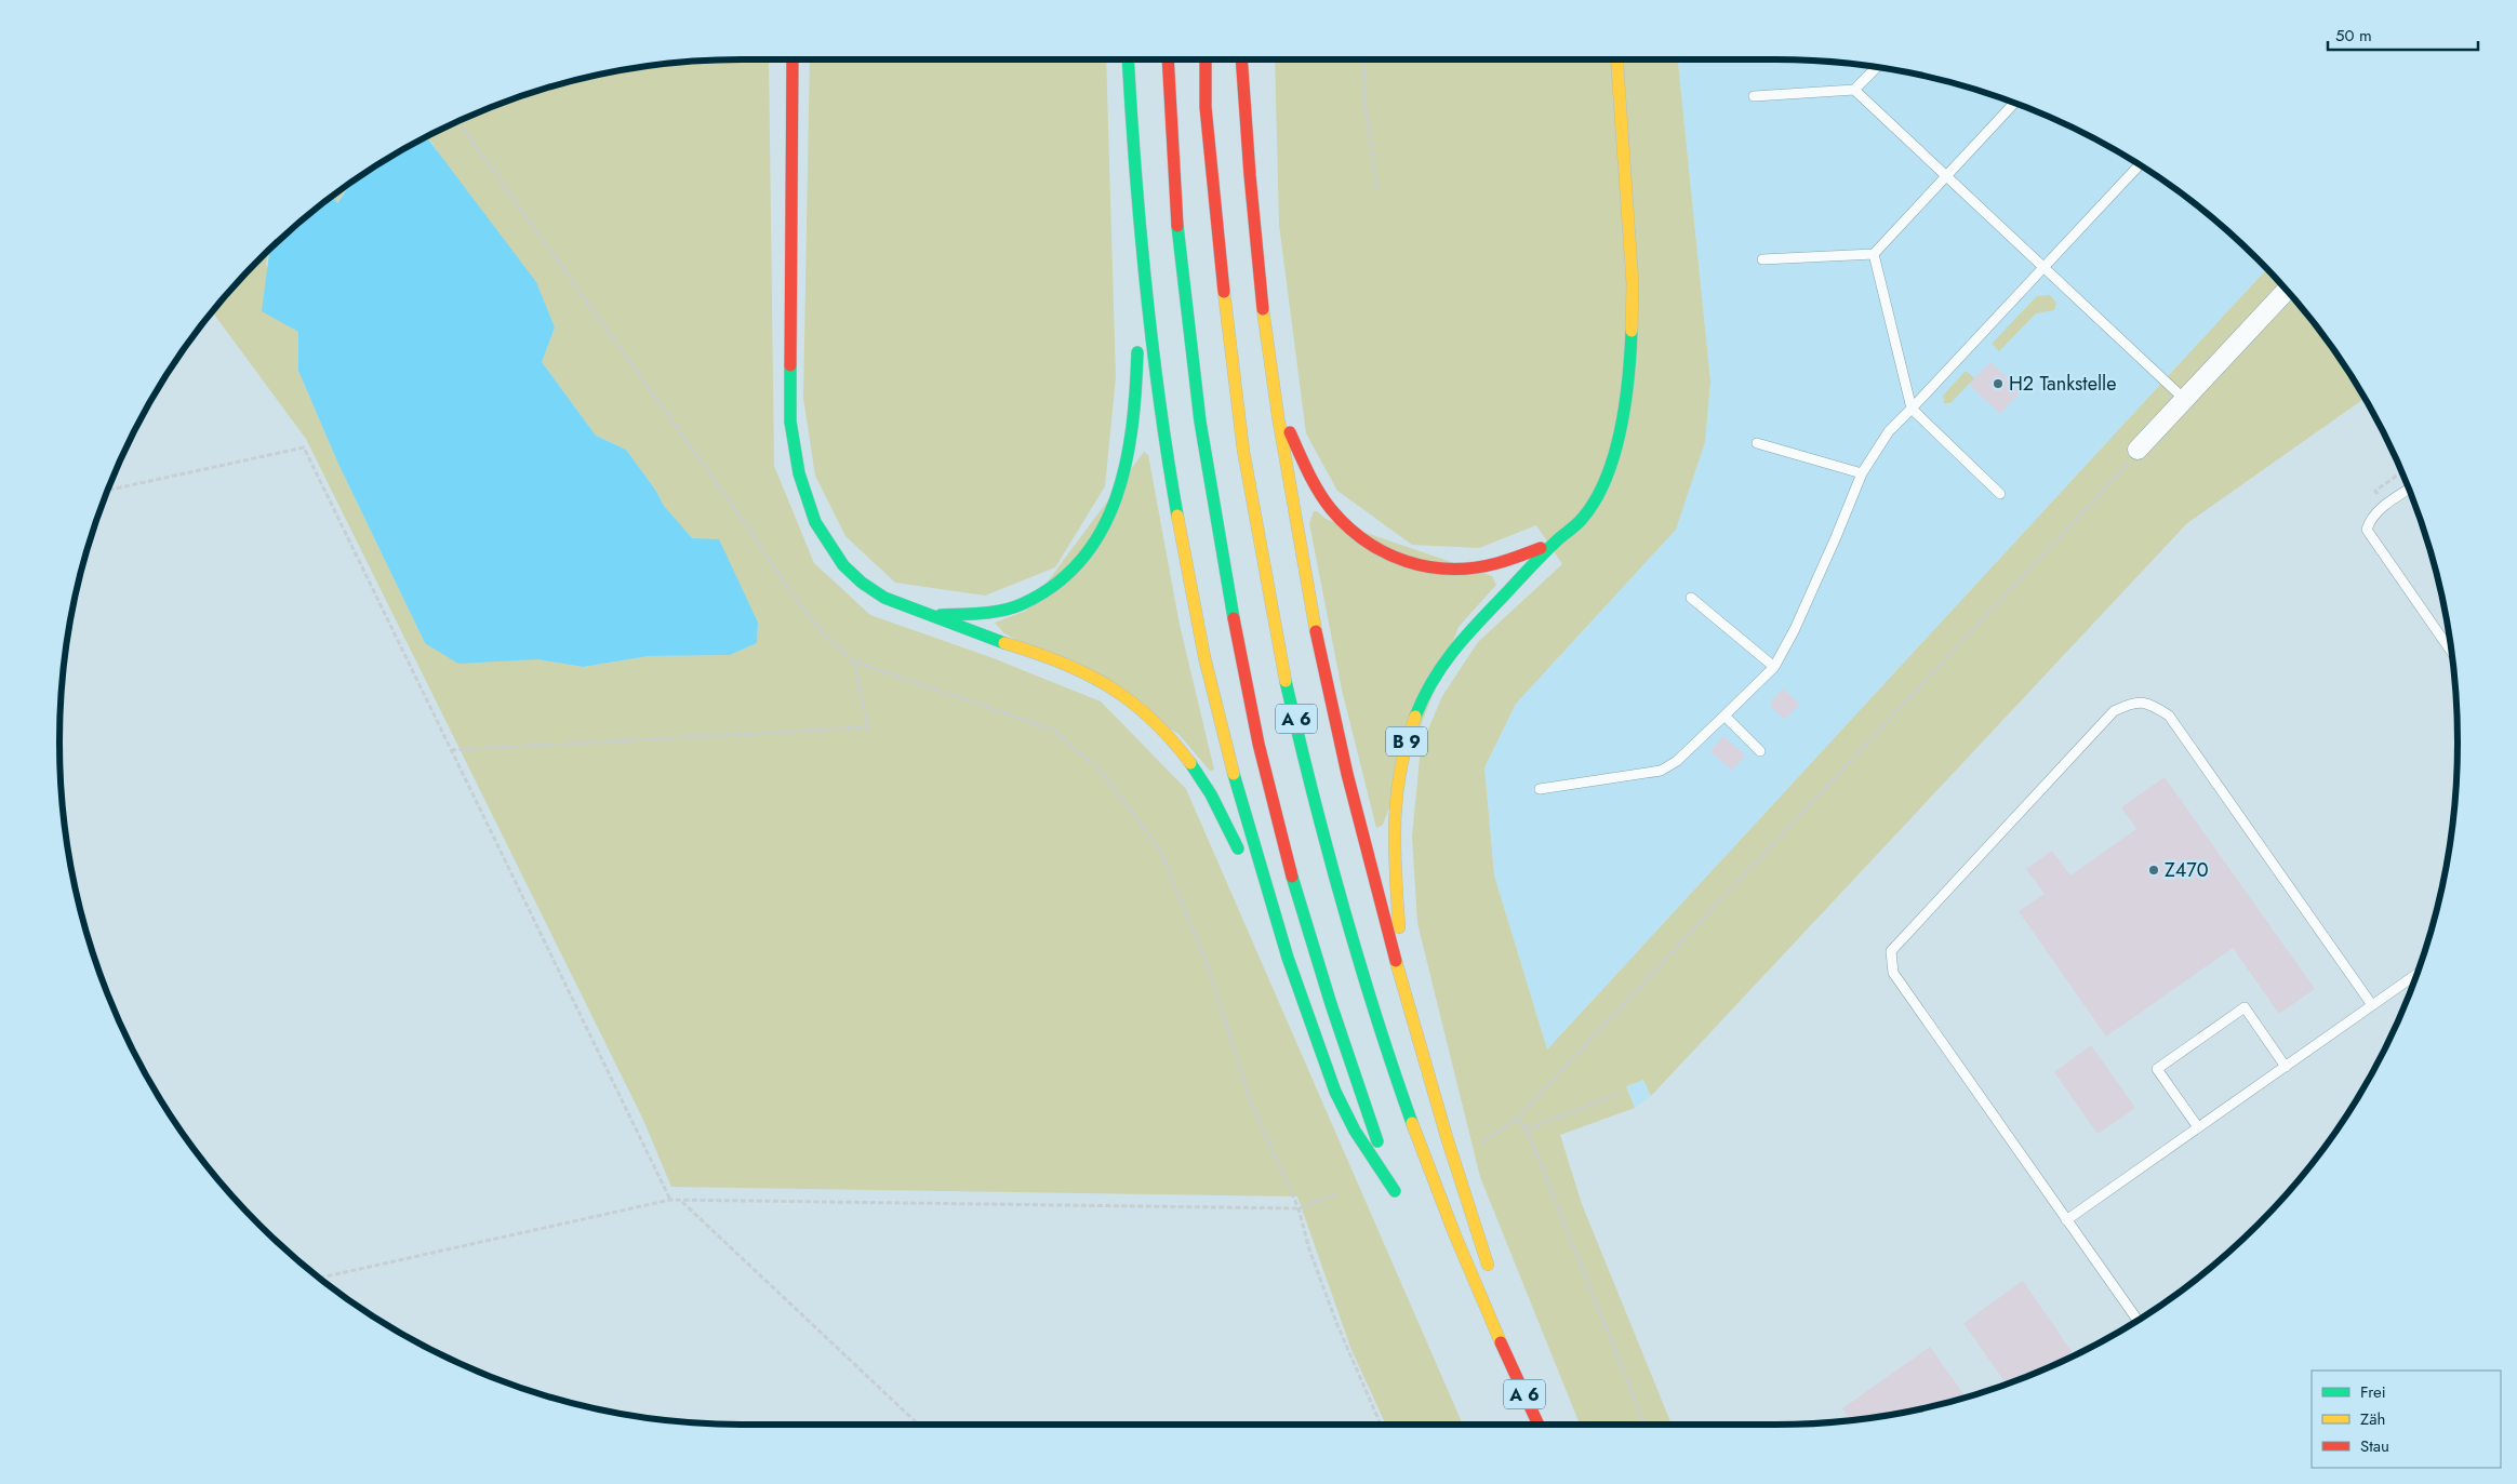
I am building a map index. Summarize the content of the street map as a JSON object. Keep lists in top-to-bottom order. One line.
{"streets":{"highway":["A 6","B 9"]},"places":["H2 Tankstelle","Z470"],"legend":["Frei","Zäh","Stau"],"scale_bar":"50 m"}
